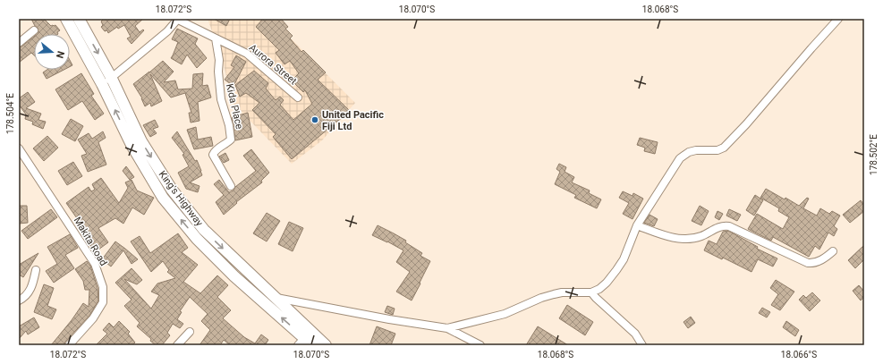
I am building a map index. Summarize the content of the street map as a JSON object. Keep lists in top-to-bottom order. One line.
{"streets":{"highway":["King's Highway"],"street":["Aurora Street","Kida Place","Makita Road"]},"crossings":[["Aurora Street","Kida Place"]],"places":["United Pacific Fiji Ltd"],"north":"right","coordinates":["18.072°S","18.070°S","18.068°S","178.504°E","178.502°E","18.066°S"]}
